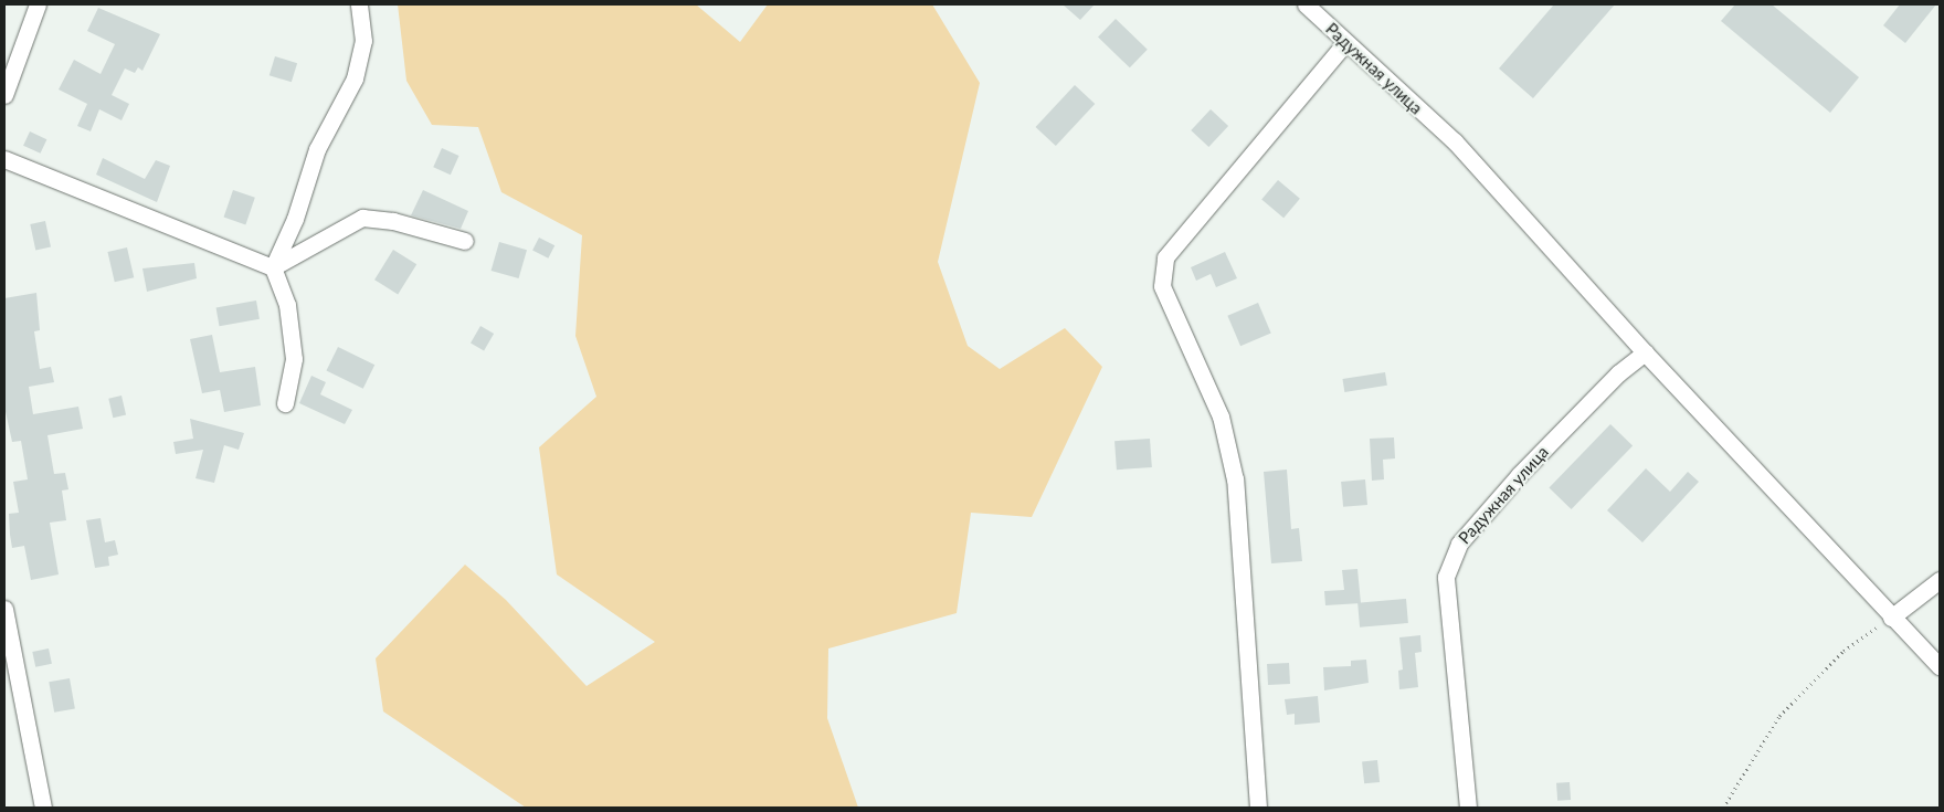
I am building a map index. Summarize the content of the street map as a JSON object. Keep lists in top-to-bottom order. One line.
{"streets":{"street":["Радужная улица"]}}
